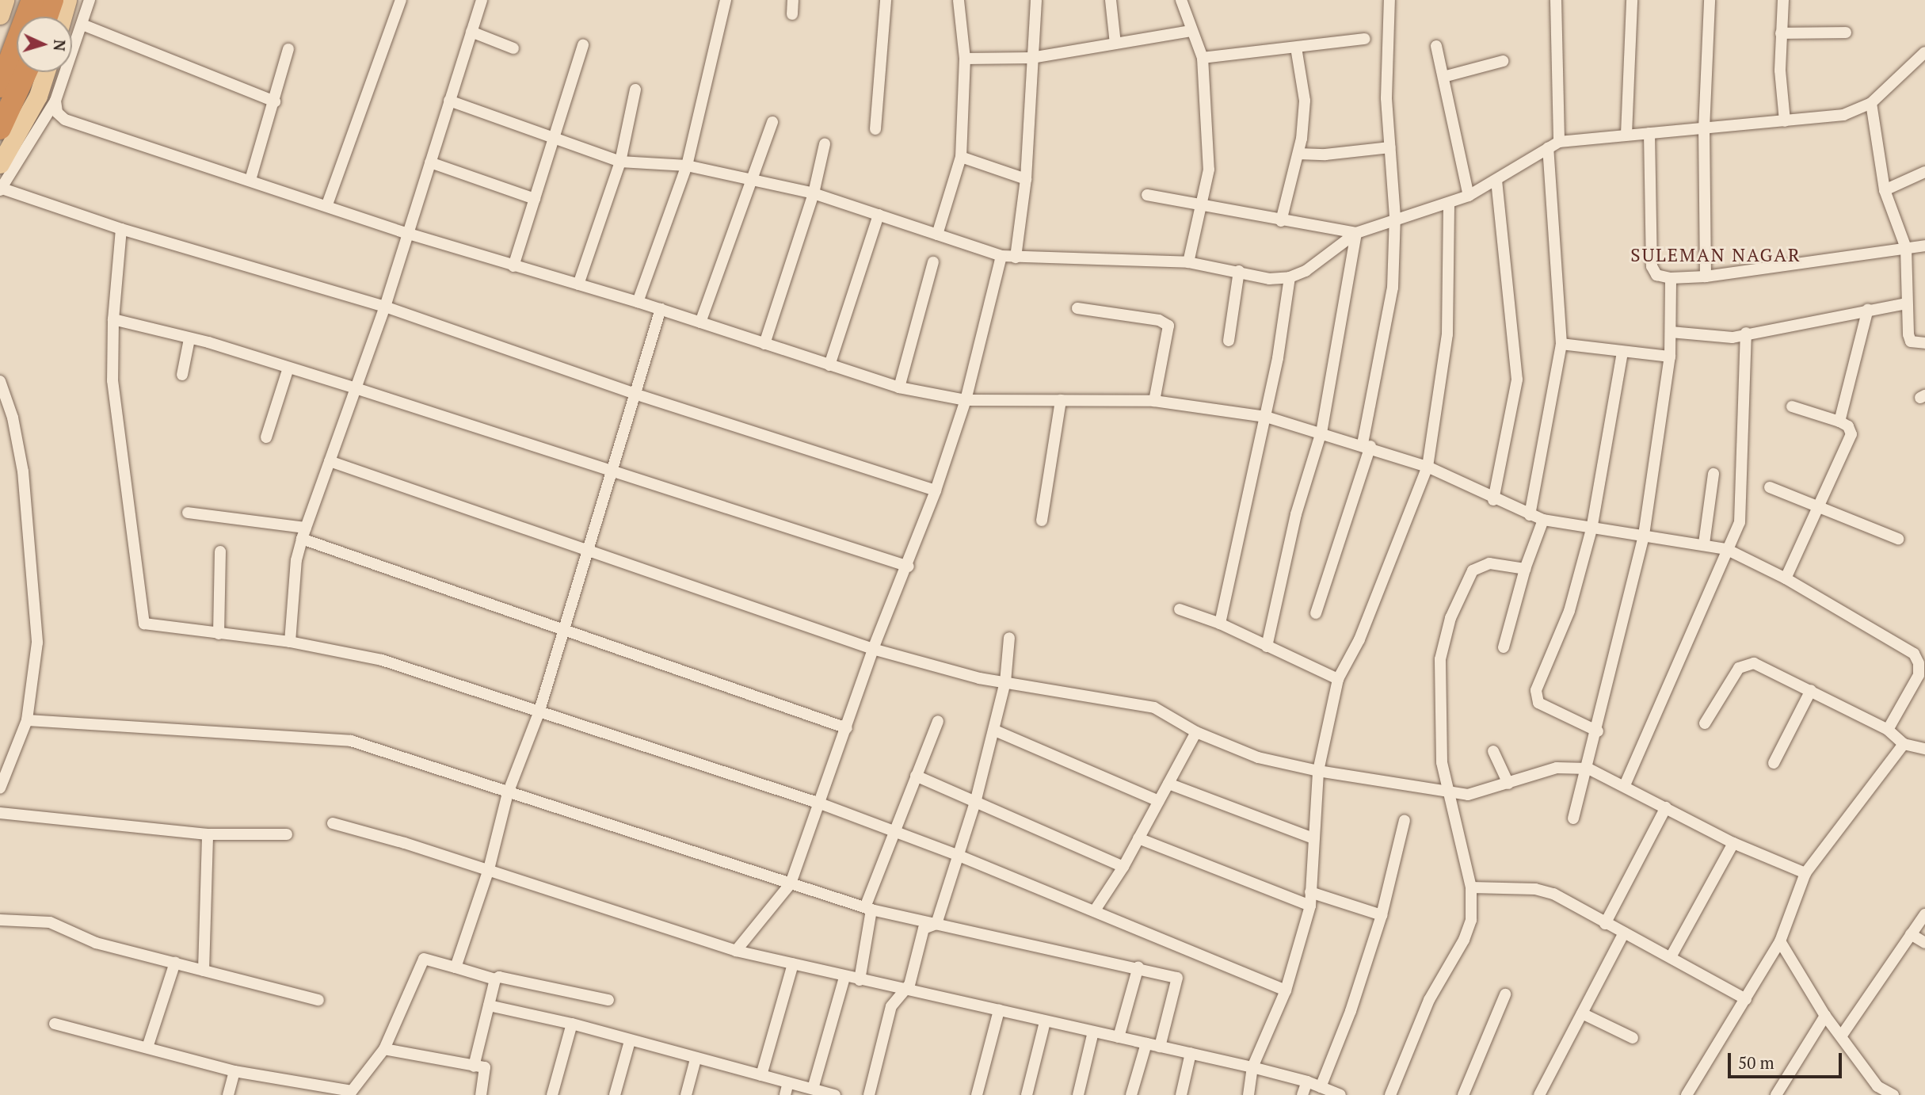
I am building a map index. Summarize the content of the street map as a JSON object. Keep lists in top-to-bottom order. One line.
{"districts":["SULEMAN NAGAR"],"scale_bar":"50 m","north":"right"}
